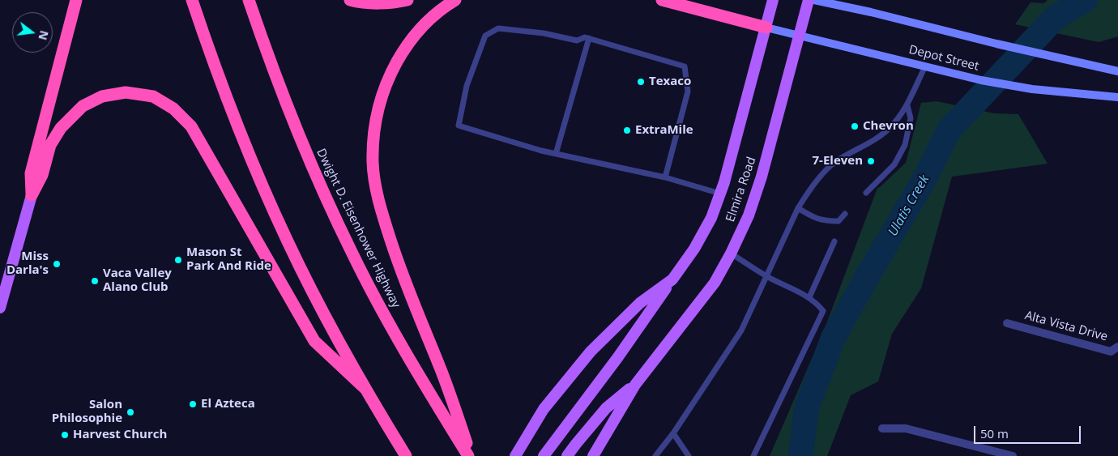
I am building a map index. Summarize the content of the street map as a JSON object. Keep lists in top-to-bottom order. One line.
{"streets":{"highway":["Dwight D. Eisenhower Highway"],"main road":["Depot Street","Elmira Road"],"street":["Alta Vista Drive"]},"crossings":[["Depot Street","Elmira Road"]],"water":["Ulatis Creek"],"places":["Texaco","Chevron","ExtraMile","7-Eleven","Mason St Park And Ride","Miss Darla's","Vaca Valley Alano Club","El Azteca","Salon Philosophie","Harvest Church"],"scale_bar":"50 m","north":"right"}
